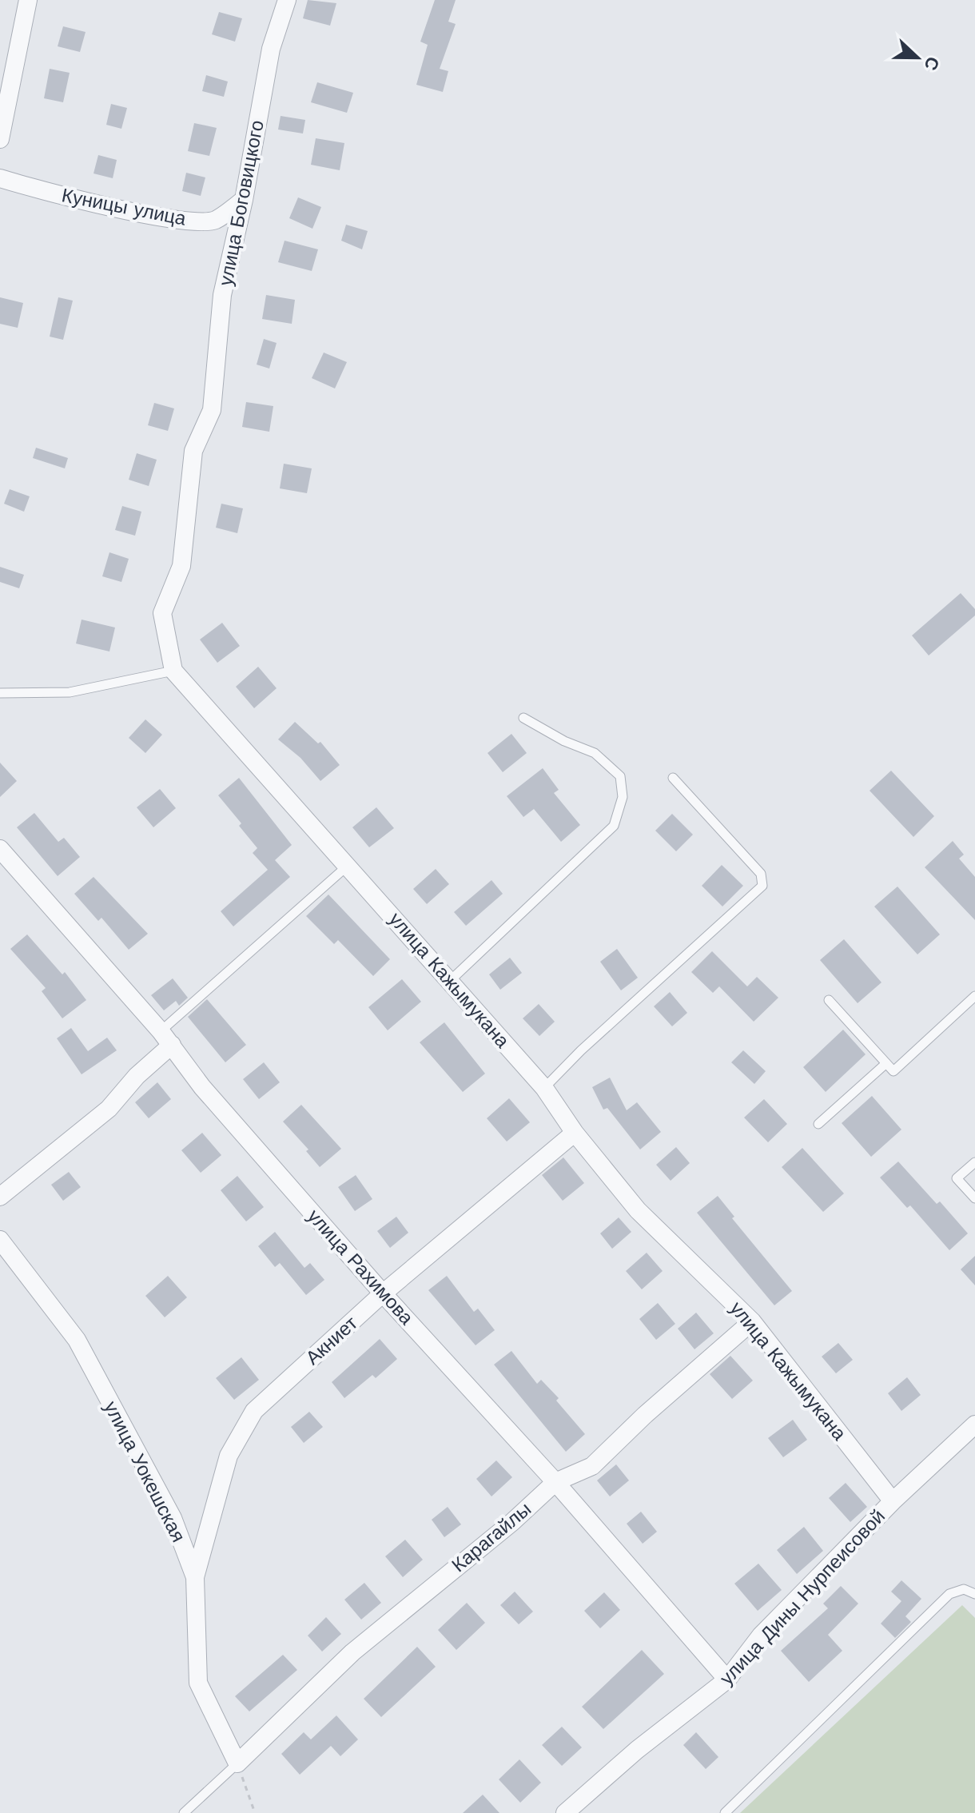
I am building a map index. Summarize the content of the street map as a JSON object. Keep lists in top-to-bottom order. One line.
{"streets":{"street":["улица Боговицкого","Куницы улица","улица Кажымукана","улица Рахимова","Акниет","улица Уокешская","Карагайлы","улица Дины Нурпеисовой"]},"crossings":[["улица Боговицкого","Куницы улица"],["улица Боговицкого","улица Кажымукана"],["улица Кажымукана","Акниет"],["улица Кажымукана","Карагайлы"],["улица Кажымукана","улица Дины Нурпеисовой"],["улица Рахимова","Акниет"],["улица Рахимова","Карагайлы"],["улица Рахимова","улица Дины Нурпеисовой"],["Акниет","улица Уокешская"],["улица Уокешская","Карагайлы"]],"north":"right"}
